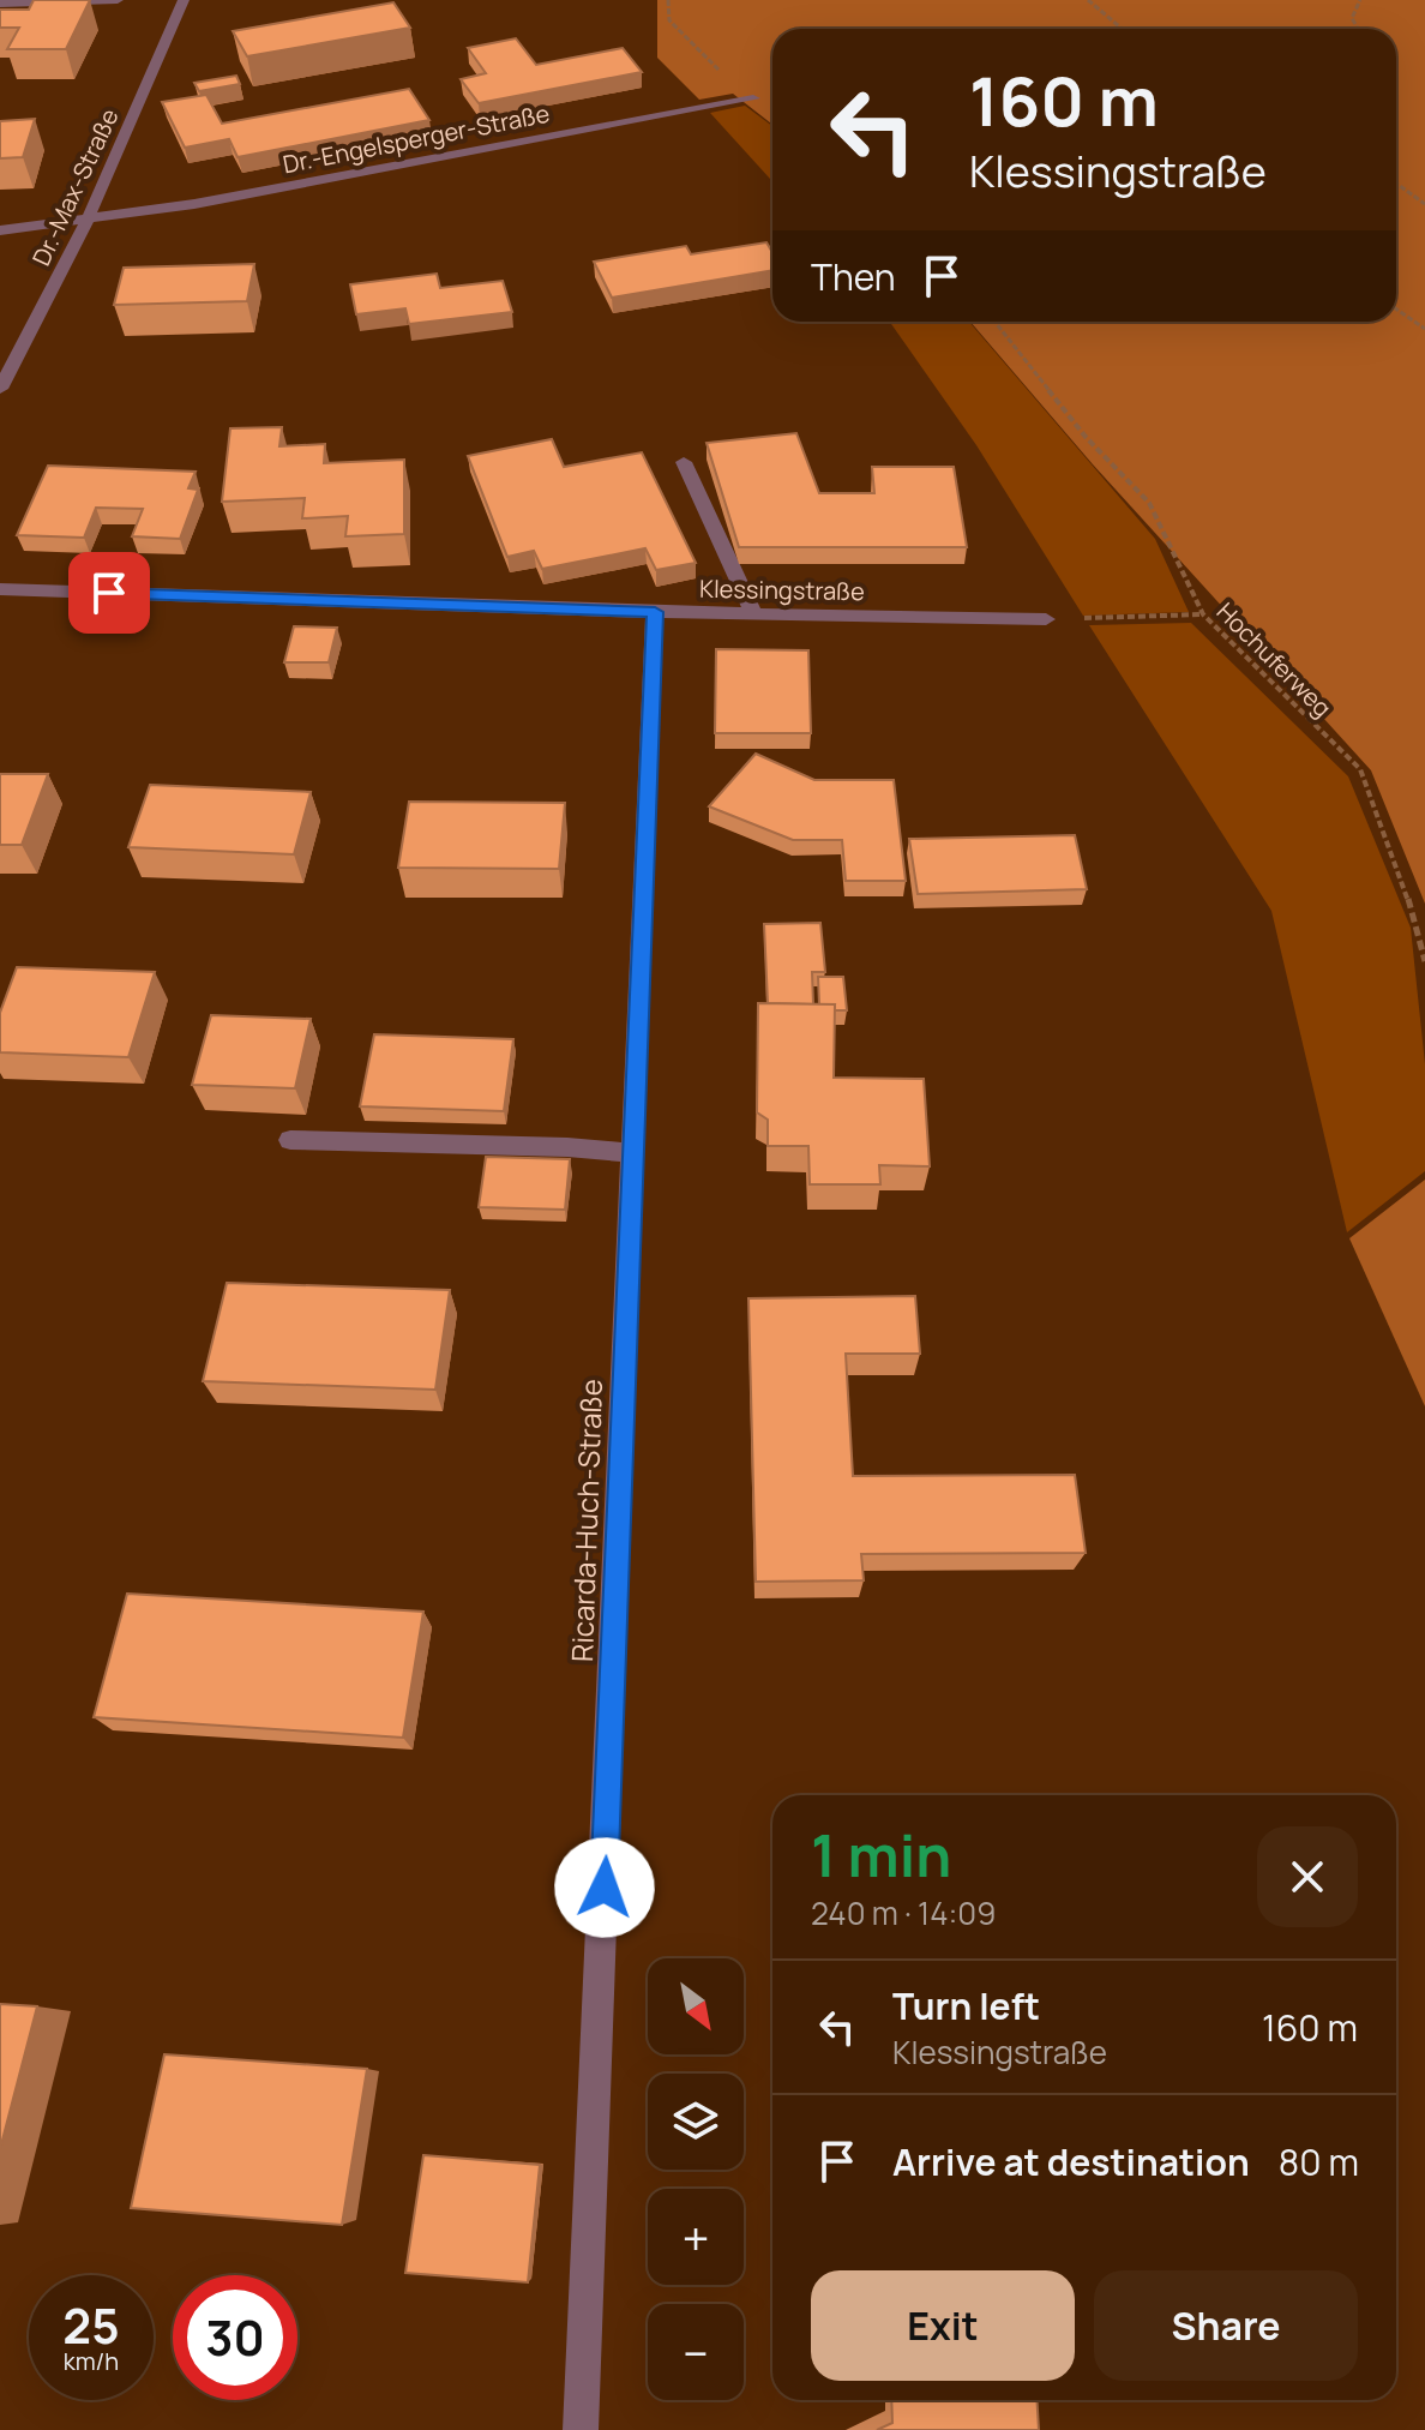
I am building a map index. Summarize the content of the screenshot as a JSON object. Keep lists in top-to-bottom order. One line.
{"streets":{"street":["Dr.-Engelsperger-Straße","Dr.-Max-Straße","Klessingstraße","Ricarda-Huch-Straße"],"path":["Hochuferweg"]},"crossings":[["Dr.-Engelsperger-Straße","Dr.-Max-Straße"],["Klessingstraße","Ricarda-Huch-Straße"]],"north":"bottom right","page":{"turn":["160 m","Klessingstraße"],"then":"Then","heading":["1 min","240 m · 14:09"],"map_buttons":["+","−"],"list":[{"name":"Turn left","note":"Klessingstraße","value":"160 m"},{"name":"Arrive at destination","value":"80 m"}],"buttons":["Exit","Share"],"speed":"25 km/h","limit":"30"}}
